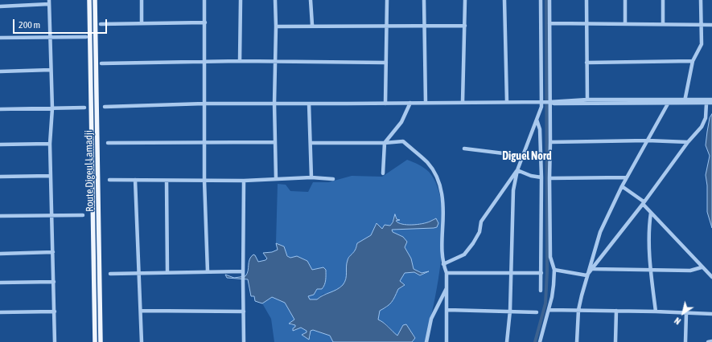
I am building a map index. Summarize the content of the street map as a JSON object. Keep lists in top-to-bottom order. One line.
{"streets":{"main road":["Route Digeul Lamadji"]},"districts":["Diguel Nord"],"scale_bar":"200 m","north":"bottom left"}
